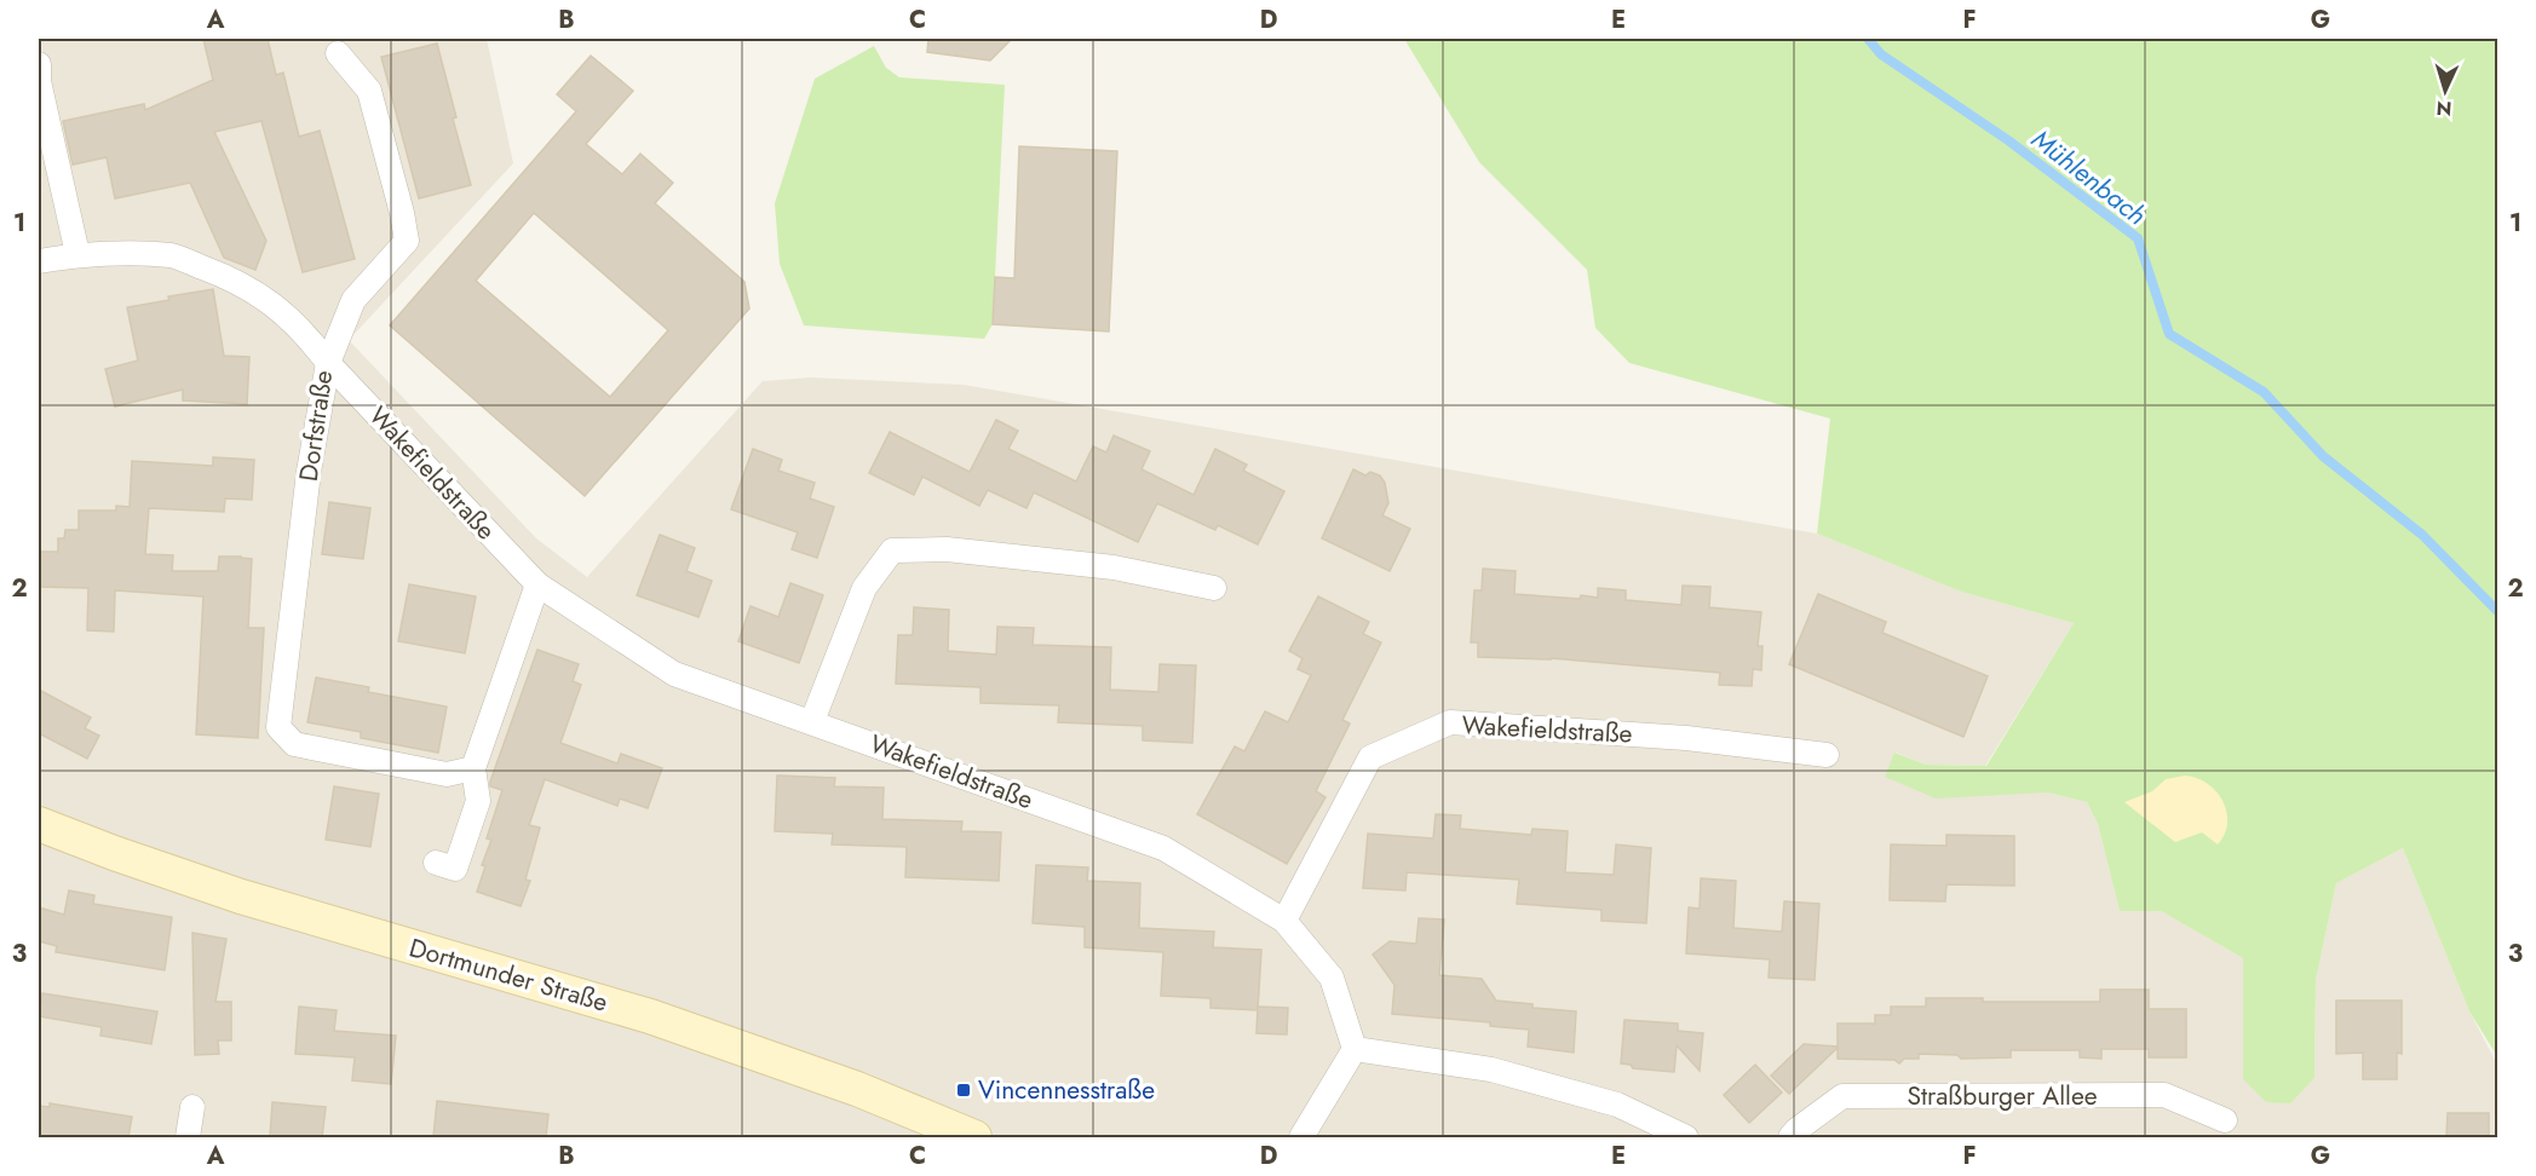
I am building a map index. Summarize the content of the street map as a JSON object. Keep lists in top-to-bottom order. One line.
{"streets":{"main road":["Dortmunder Straße"],"street":["Dorfstraße","Wakefieldstraße","Straßburger Allee"]},"crossings":[["Dorfstraße","Wakefieldstraße"]],"water":["Mühlenbach"],"places":{"transit":["Vincennesstraße"]},"north":"bottom","grid":{"columns":["A","B","C","D","E","F","G"],"rows":["1","2","3"]}}
